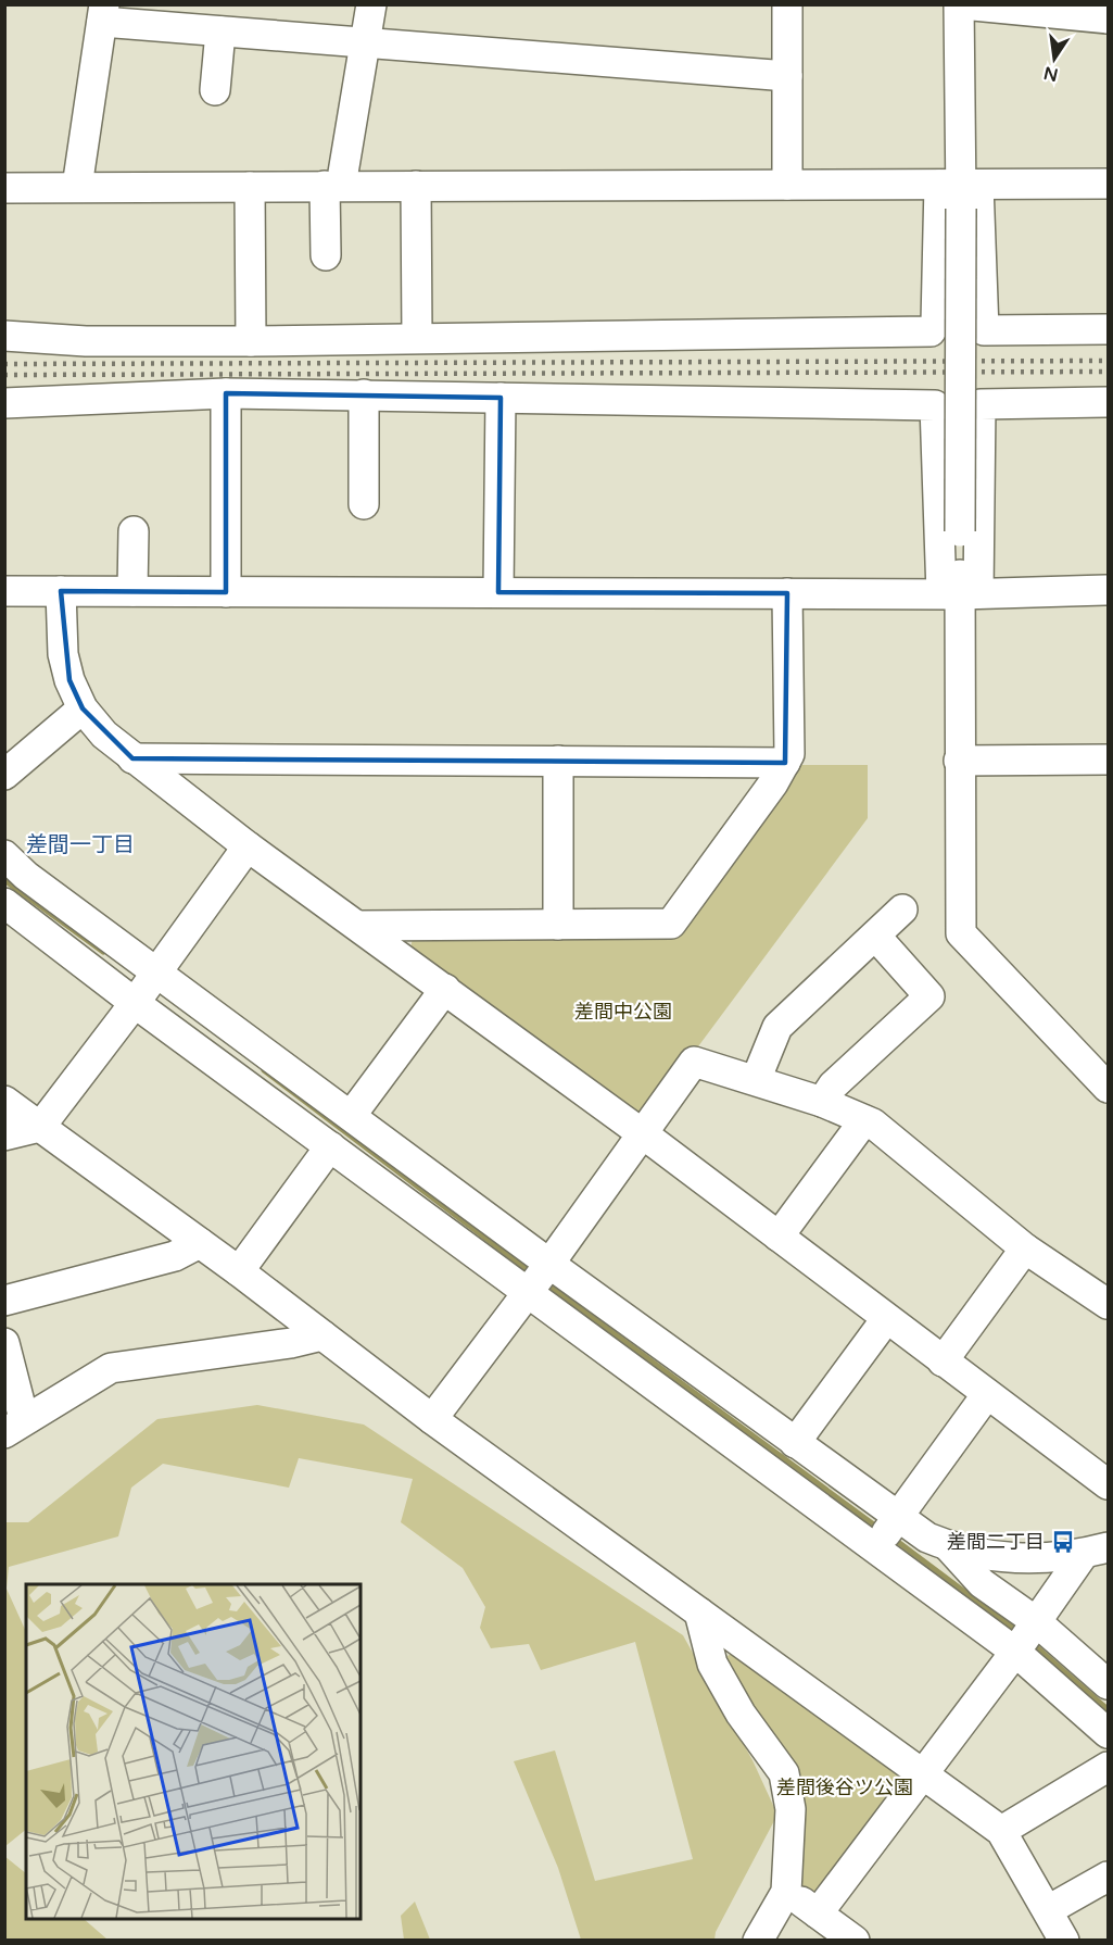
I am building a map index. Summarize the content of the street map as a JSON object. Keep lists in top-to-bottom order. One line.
{"districts":["差間一丁目"],"parks":["差間中公園","差間後谷ツ公園"],"places":{"bus stop":["差間二丁目"]},"north":"bottom"}
